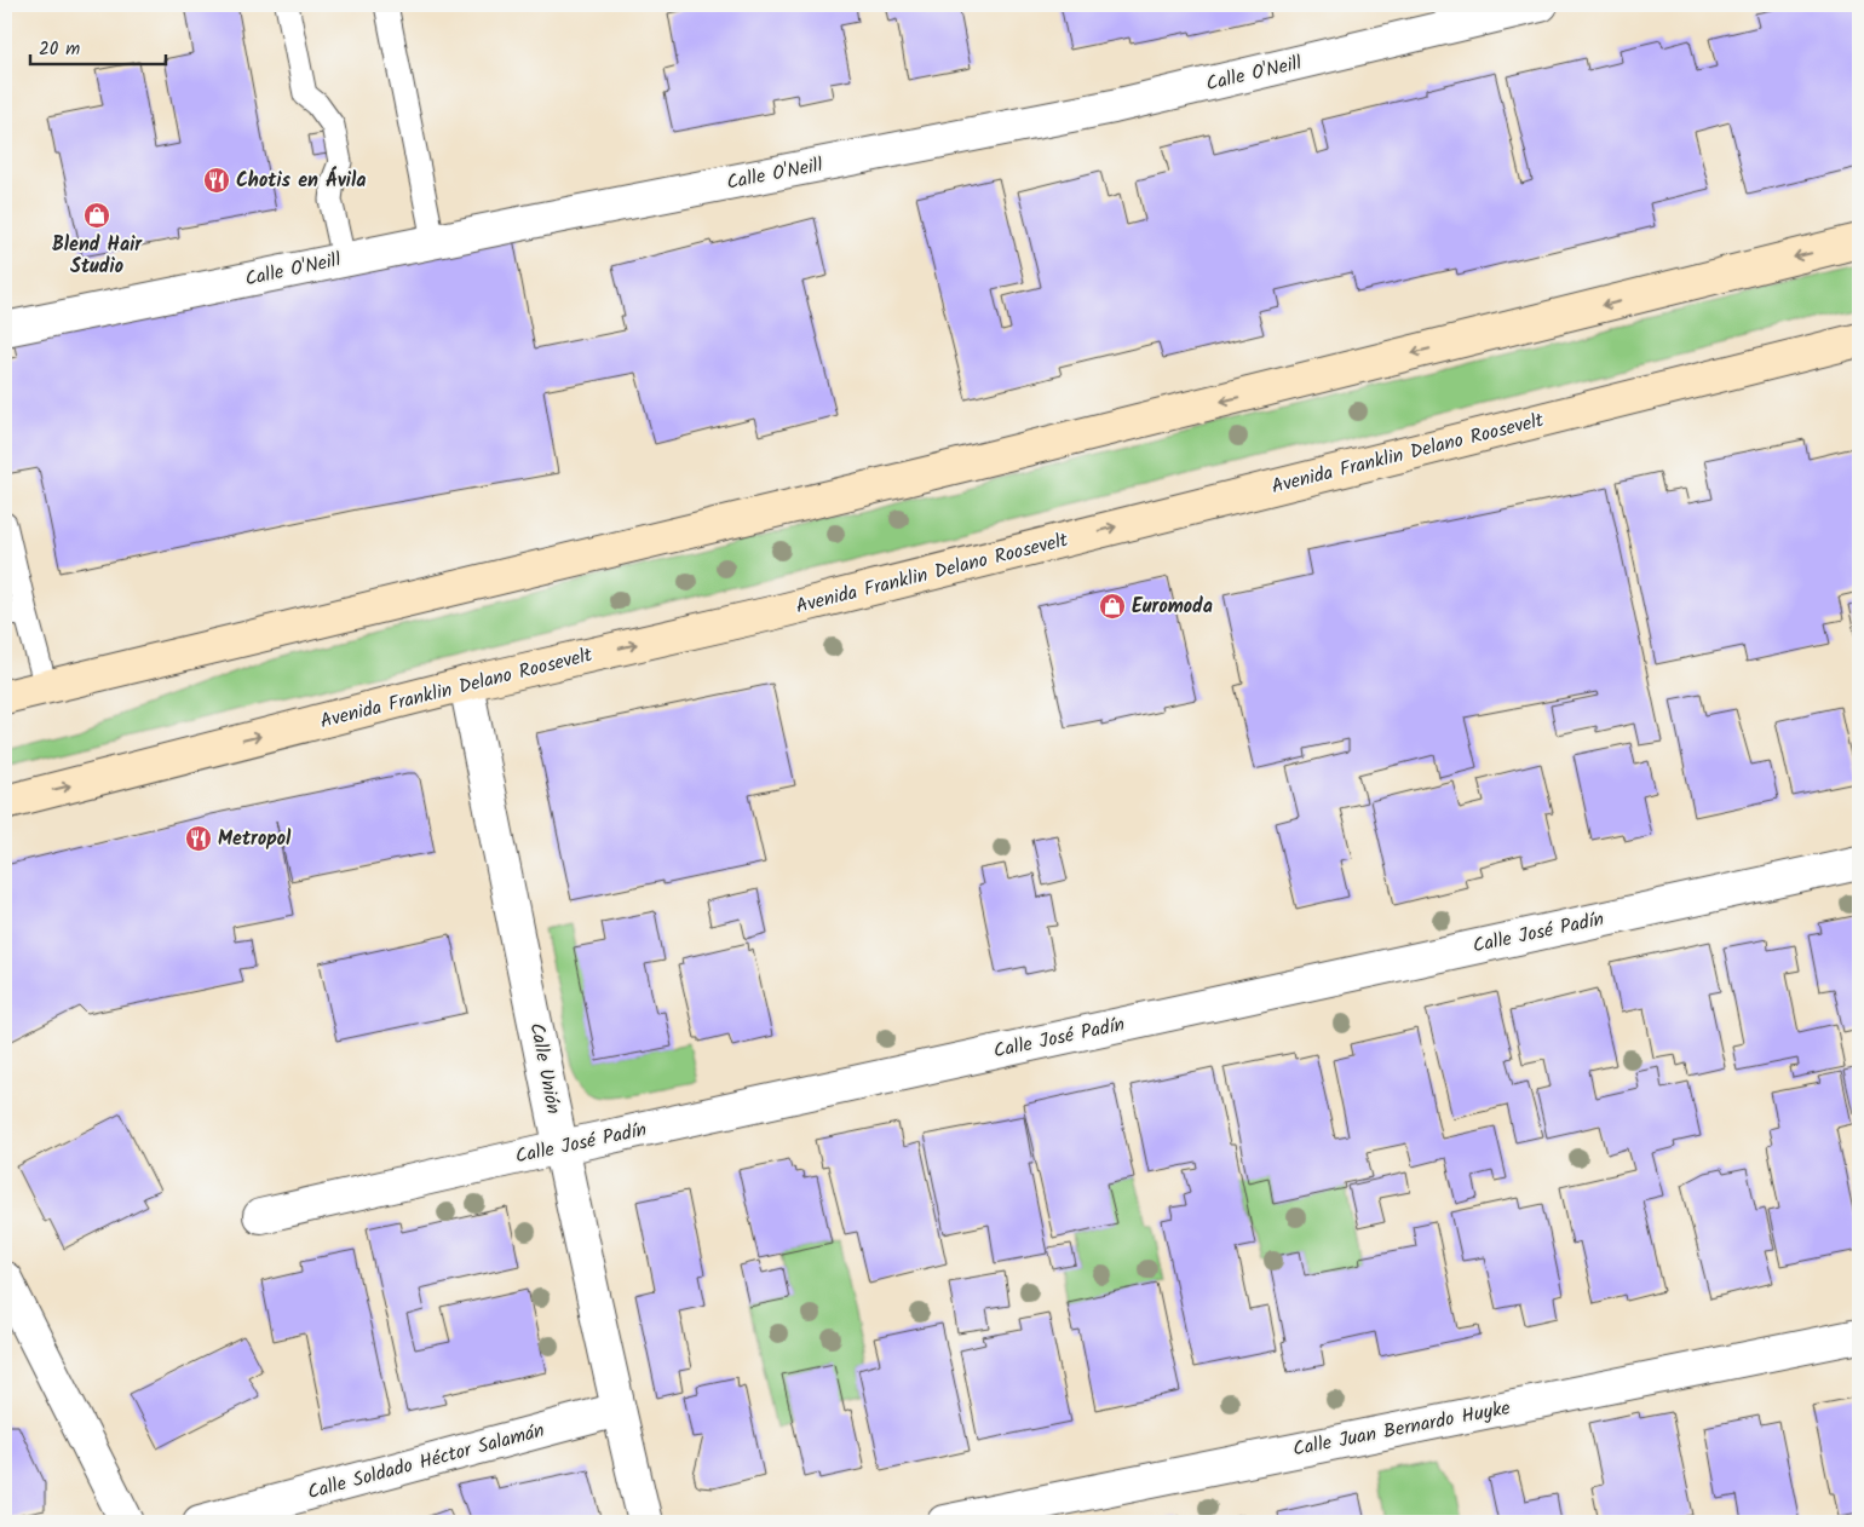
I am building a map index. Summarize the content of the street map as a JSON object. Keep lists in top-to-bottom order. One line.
{"streets":{"main road":["Avenida Franklin Delano Roosevelt"],"street":["Calle O'Neill","Calle José Padín","Calle Unión","Calle Juan Bernardo Huyke","Calle Soldado Héctor Salamán"]},"crossings":[["Avenida Franklin Delano Roosevelt","Calle Unión"],["Calle José Padín","Calle Unión"],["Calle Unión","Calle Soldado Héctor Salamán"]],"places":{"restaurant":["Chotis en Ávila","Metropol"],"shop":["Blend Hair Studio","Euromoda"]},"scale_bar":"20 m"}
